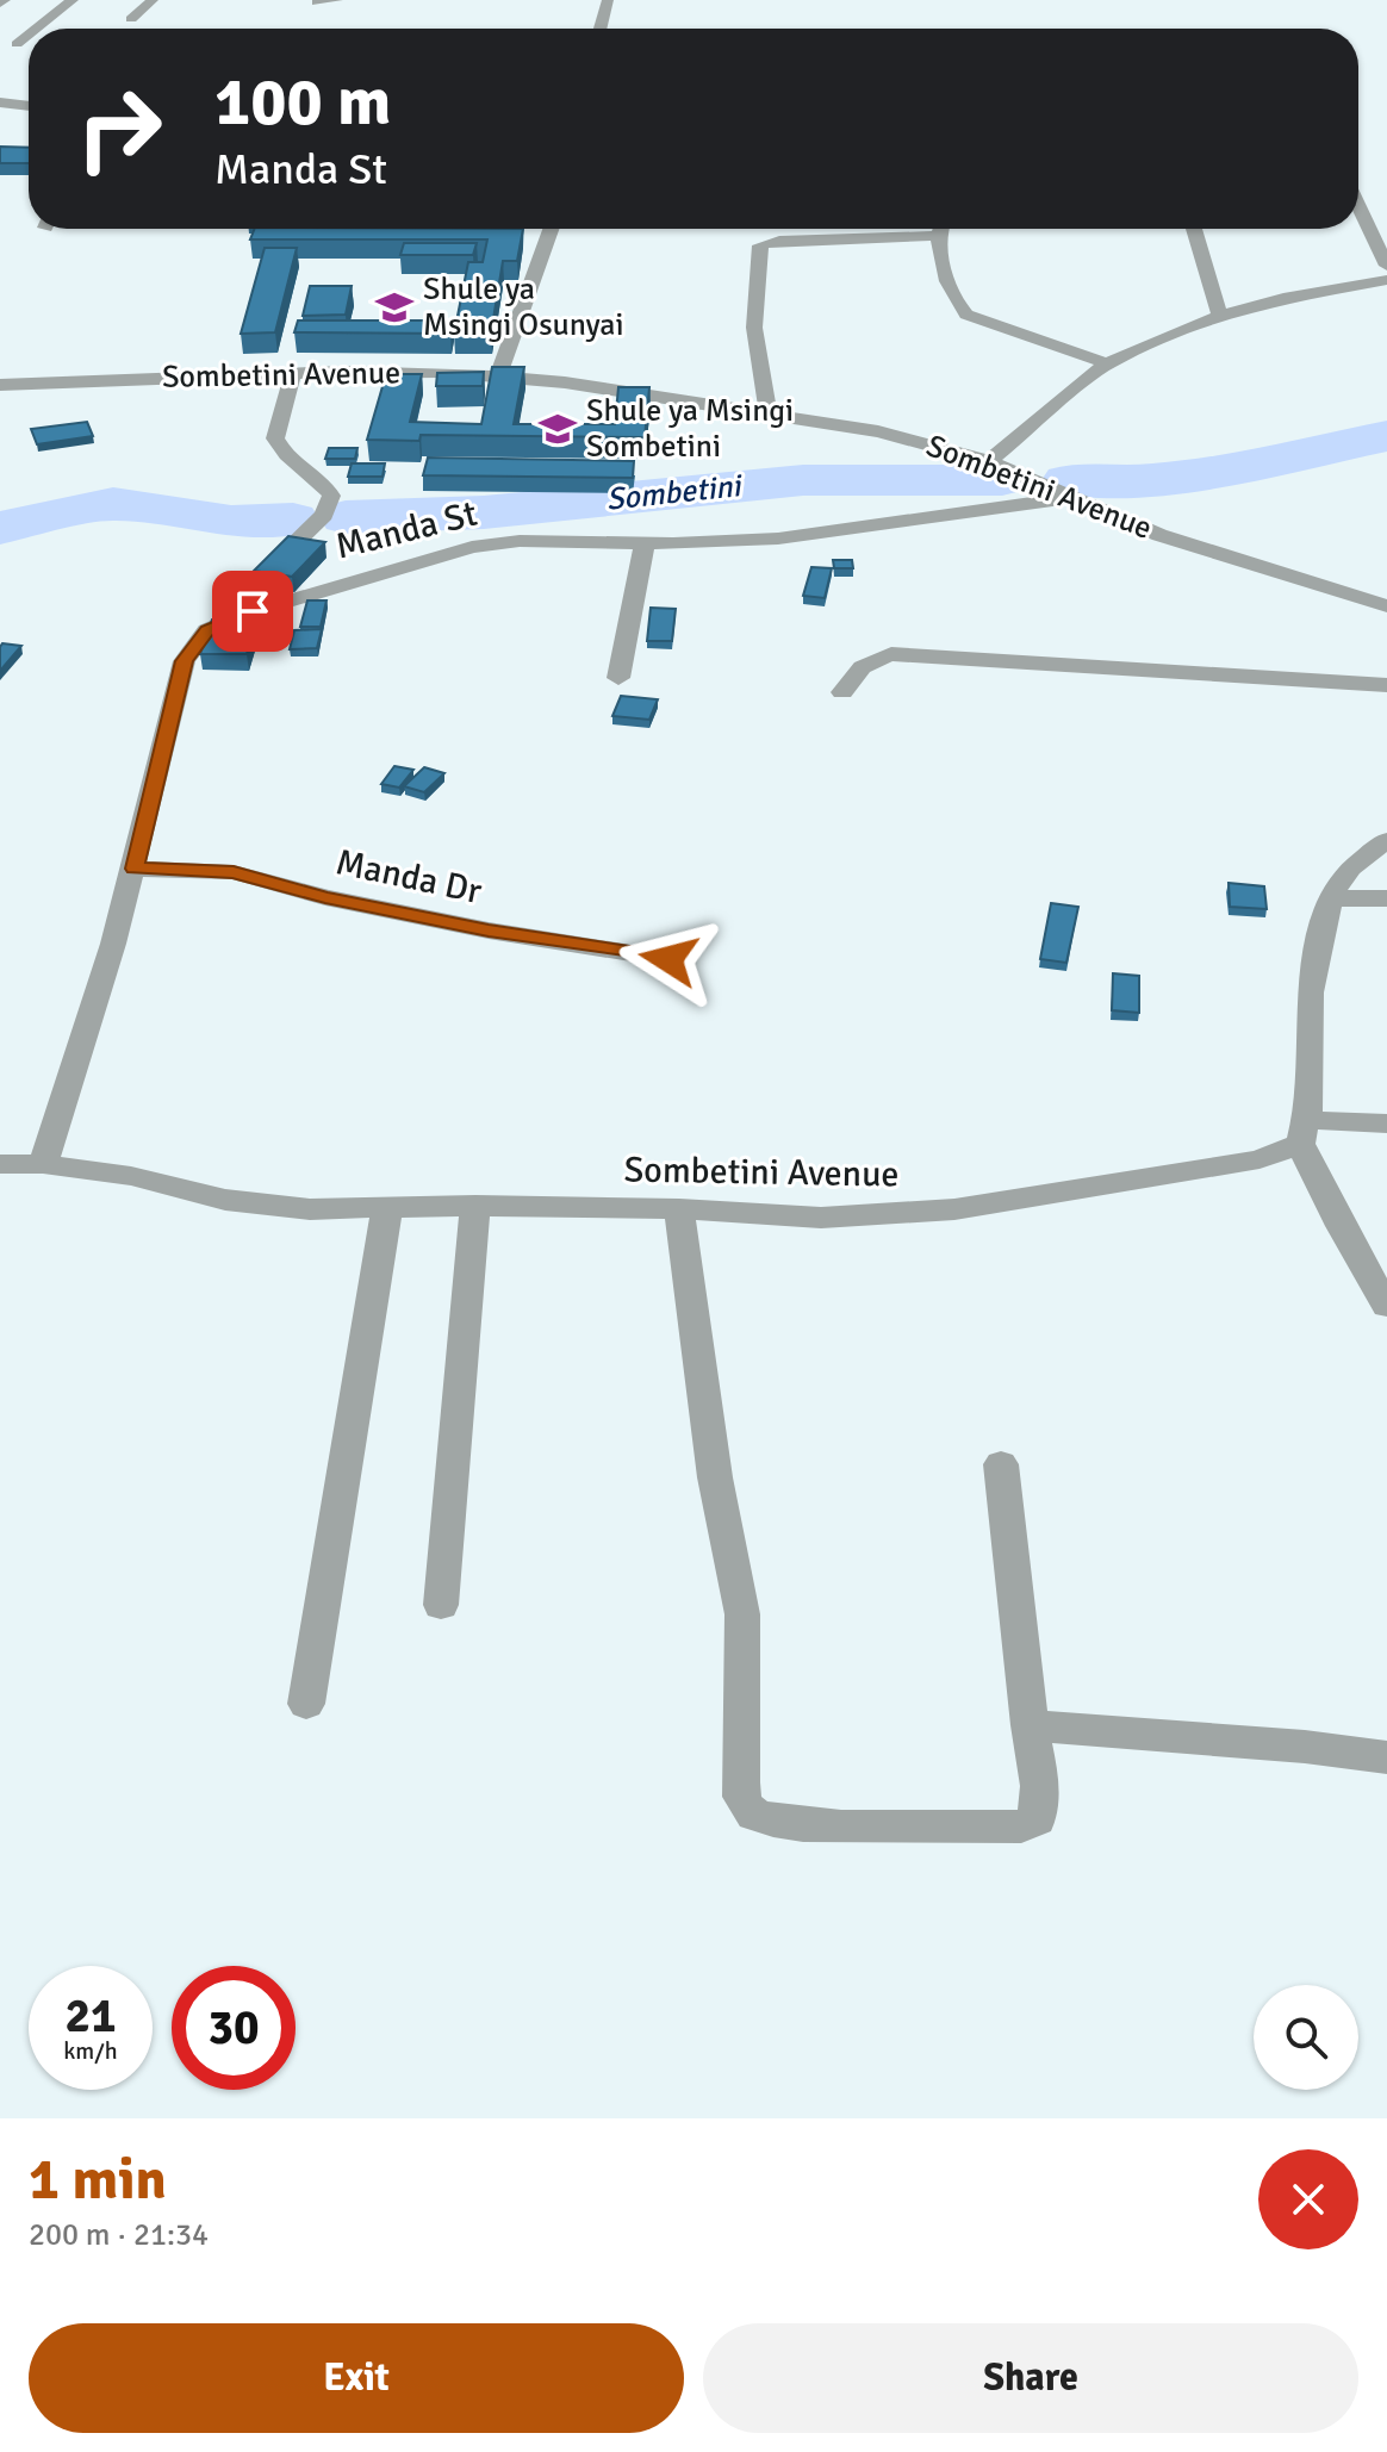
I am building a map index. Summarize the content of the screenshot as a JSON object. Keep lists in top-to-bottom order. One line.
{"streets":{"street":["Sombetini Avenue","Manda St","Manda Dr"]},"crossings":[["Sombetini Avenue","Manda St"],["Manda St","Manda Dr"]],"water":["Sombetini"],"places":{"school or university":["Shule ya Msingi Osunyai","Shule ya Msingi Sombetini"]},"page":{"turn":["100 m","Manda St"],"speed":"21 km/h","limit":"30","heading":["1 min","200 m · 21:34"],"buttons":["Exit","Share"]}}
